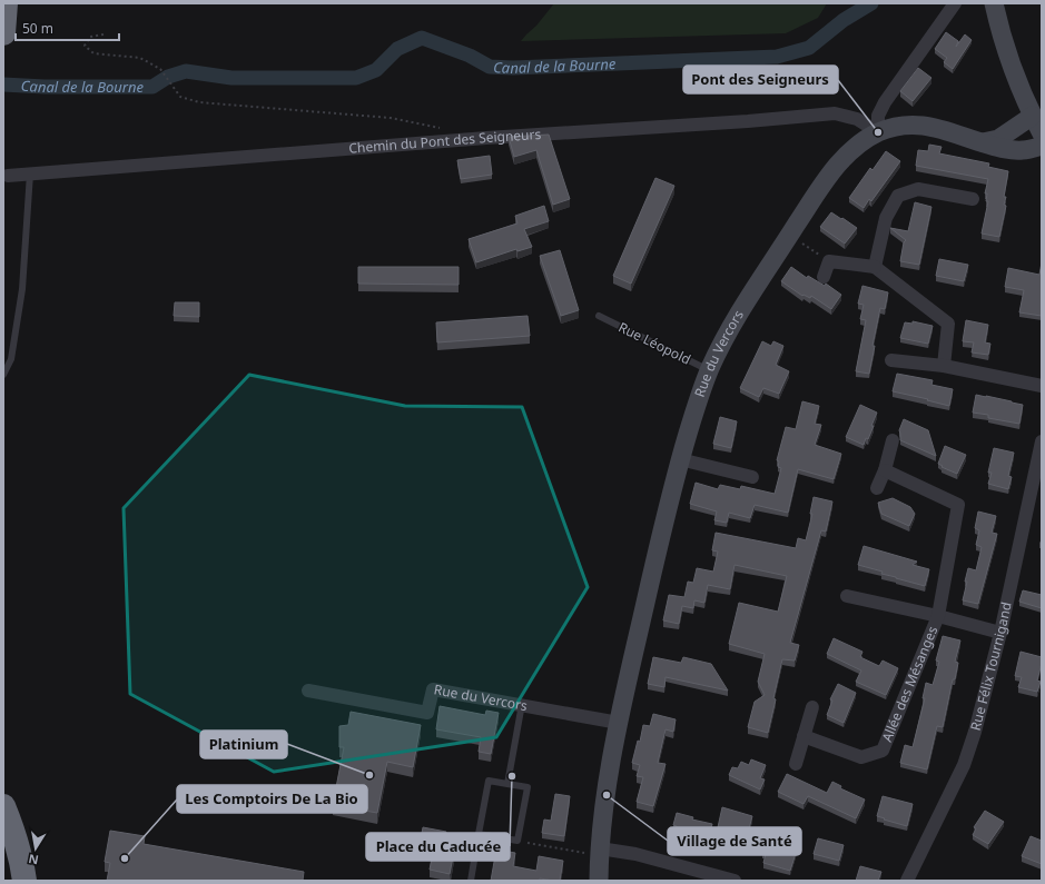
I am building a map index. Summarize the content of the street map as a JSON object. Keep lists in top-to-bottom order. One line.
{"streets":{"street":["Chemin du Pont des Seigneurs","Rue du Vercors","Rue Félix Tournigand","Allée des Mésanges"],"lane":["Rue Léopold"]},"crossings":[["Chemin du Pont des Seigneurs","Rue du Vercors"],["Rue Léopold","Rue du Vercors"]],"water":["Canal de la Bourne"],"places":["Pont des Seigneurs","Platinium","Place du Caducée","Village de Santé","Les Comptoirs De La Bio"],"scale_bar":"50 m","north":"bottom"}
